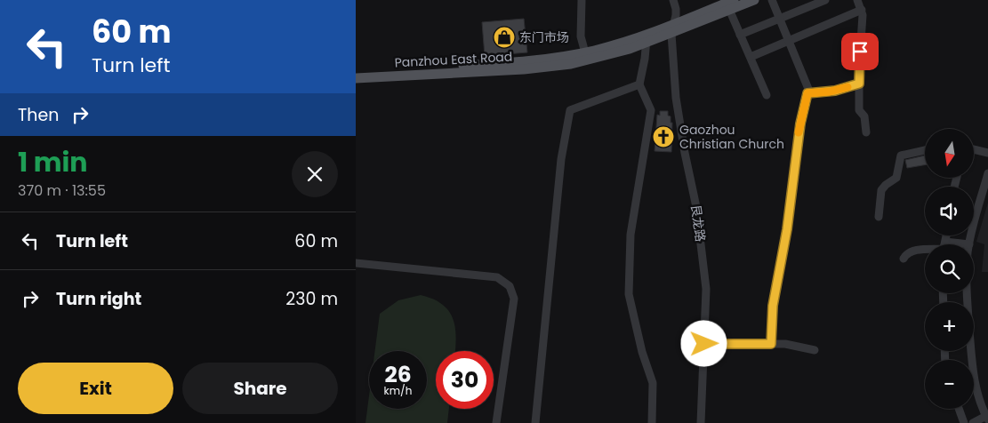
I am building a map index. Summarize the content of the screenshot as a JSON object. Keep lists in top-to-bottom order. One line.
{"streets":{"main road":["Panzhou East Road"],"street":["艮龙路"]},"crossings":[["Panzhou East Road","艮龙路"]],"places":{"shop":["东门市场"],"church":["Gaozhou Christian Church"]},"north":"bottom","page":{"turn":["60 m","Turn left"],"then":"Then","map_buttons":["+","−"],"heading":["1 min","370 m · 13:55"],"list":[{"name":"Turn left","value":"60 m"},{"name":"Turn right","value":"230 m"}],"speed":"26 km/h","limit":"30","buttons":["Exit","Share"]}}
